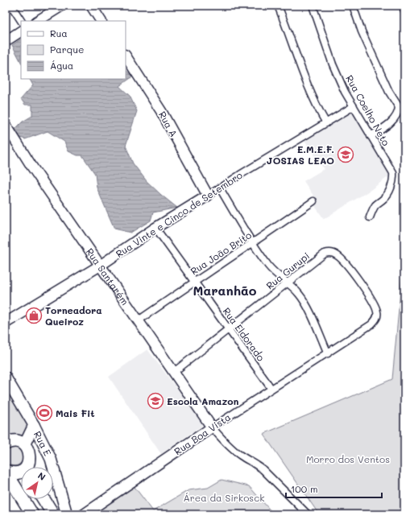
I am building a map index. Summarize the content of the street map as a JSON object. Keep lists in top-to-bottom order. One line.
{"streets":{"main road":["Rua E"],"street":["Rua Coelho Neto","Rua A","Rua Vinte e Cinco de Setembro","Rua João Brito","Rua Gurupi","Rua Santarém","Rua Eldorado","Rua Boa Vista"]},"crossings":[["Rua Coelho Neto","Rua Vinte e Cinco de Setembro"],["Rua A","Rua Vinte e Cinco de Setembro"],["Rua Vinte e Cinco de Setembro","Rua Santarém"],["Rua Vinte e Cinco de Setembro","Rua Eldorado"],["Rua João Brito","Rua Santarém"],["Rua João Brito","Rua Eldorado"],["Rua Gurupi","Rua Santarém"],["Rua Gurupi","Rua Eldorado"],["Rua Gurupi","Rua Boa Vista"],["Rua Santarém","Rua Boa Vista"],["Rua Eldorado","Rua Boa Vista"]],"districts":["Maranhão"],"parks":["Morro dos Ventos","Área da Sirkosck"],"places":{"school or university":["E.M.E.F. JOSIAS LEAO","Escola Amazon"],"shop":["Torneadora Queiroz"],"sports":["Mais Fit"]},"legend":["Rua","Parque","Água"],"scale_bar":"100 m","north":"top right"}
